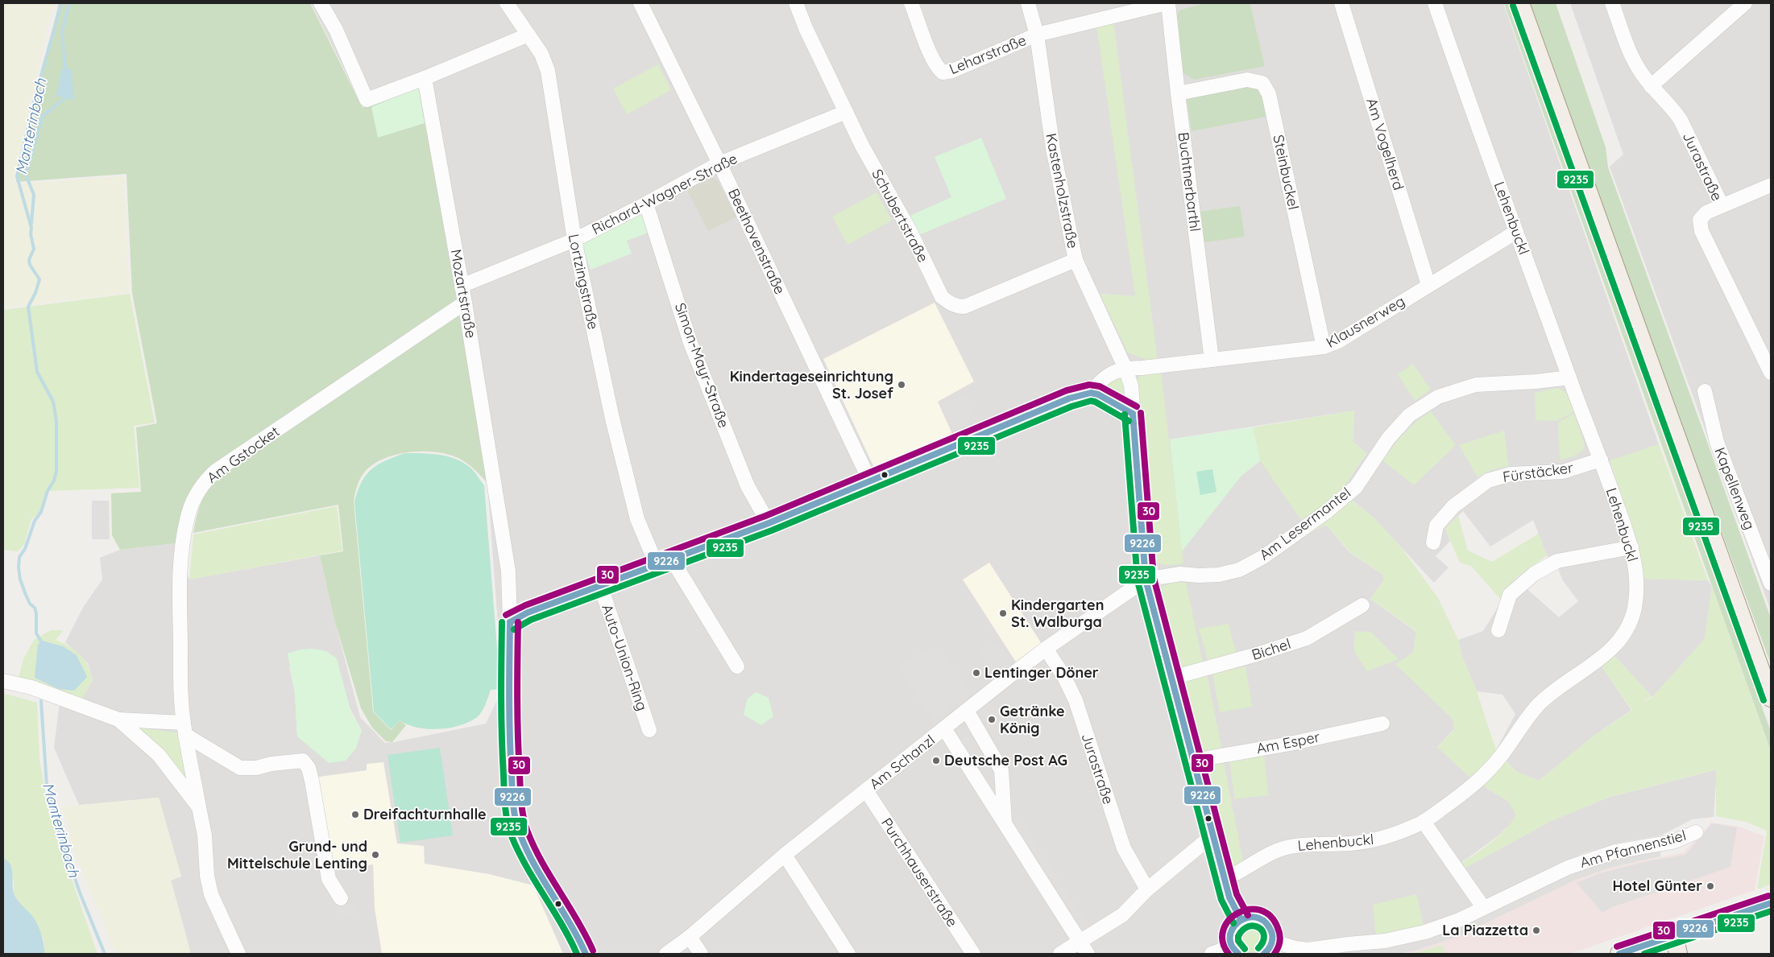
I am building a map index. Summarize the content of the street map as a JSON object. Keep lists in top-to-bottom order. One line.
{"streets":{"street":["Leharstraße","Am Vogelherd","Jurastraße","Steinbuckel","Buchtnerbarthl","Kastenholzstraße","Richard-Wagner-Straße","Schubertstraße","Lehenbuckl","Beethovenstraße","Lortzingstraße","Mozartstraße","Klausnerweg","Simon-Mayr-Straße","Am Gstocket","Fürstäcker","Kapellenweg","Am Lesermantel","Bichel","Auto-Union-Ring","Am Esper","Am Schanzl","Am Pfannenstiel","Purchhauserstraße"]},"crossings":[["Leharstraße","Kastenholzstraße"],["Am Vogelherd","Klausnerweg"],["Jurastraße","Am Schanzl"],["Steinbuckel","Buchtnerbarthl"],["Steinbuckel","Klausnerweg"],["Buchtnerbarthl","Klausnerweg"],["Kastenholzstraße","Schubertstraße"],["Kastenholzstraße","Klausnerweg"],["Richard-Wagner-Straße","Schubertstraße"],["Richard-Wagner-Straße","Beethovenstraße"],["Richard-Wagner-Straße","Lortzingstraße"],["Richard-Wagner-Straße","Mozartstraße"],["Richard-Wagner-Straße","Simon-Mayr-Straße"],["Lehenbuckl","Klausnerweg"],["Lehenbuckl","Fürstäcker"],["Lehenbuckl","Am Lesermantel"],["Beethovenstraße","Auto-Union-Ring"],["Lortzingstraße","Auto-Union-Ring"],["Mozartstraße","Am Gstocket"],["Mozartstraße","Auto-Union-Ring"],["Simon-Mayr-Straße","Auto-Union-Ring"],["Am Lesermantel","Am Schanzl"],["Am Schanzl","Purchhauserstraße"]],"water":["Manterinbach"],"places":["Kindertageseinrichtung St. Josef","Kindergarten St. Walburga","Lentinger Döner","Getränke König","Deutsche Post AG","Dreifachturnhalle","Grund- und Mittelschule Lenting","Hotel Günter","La Piazzetta"],"lines":["transit line 9235","transit line 30","transit line 9226"]}
